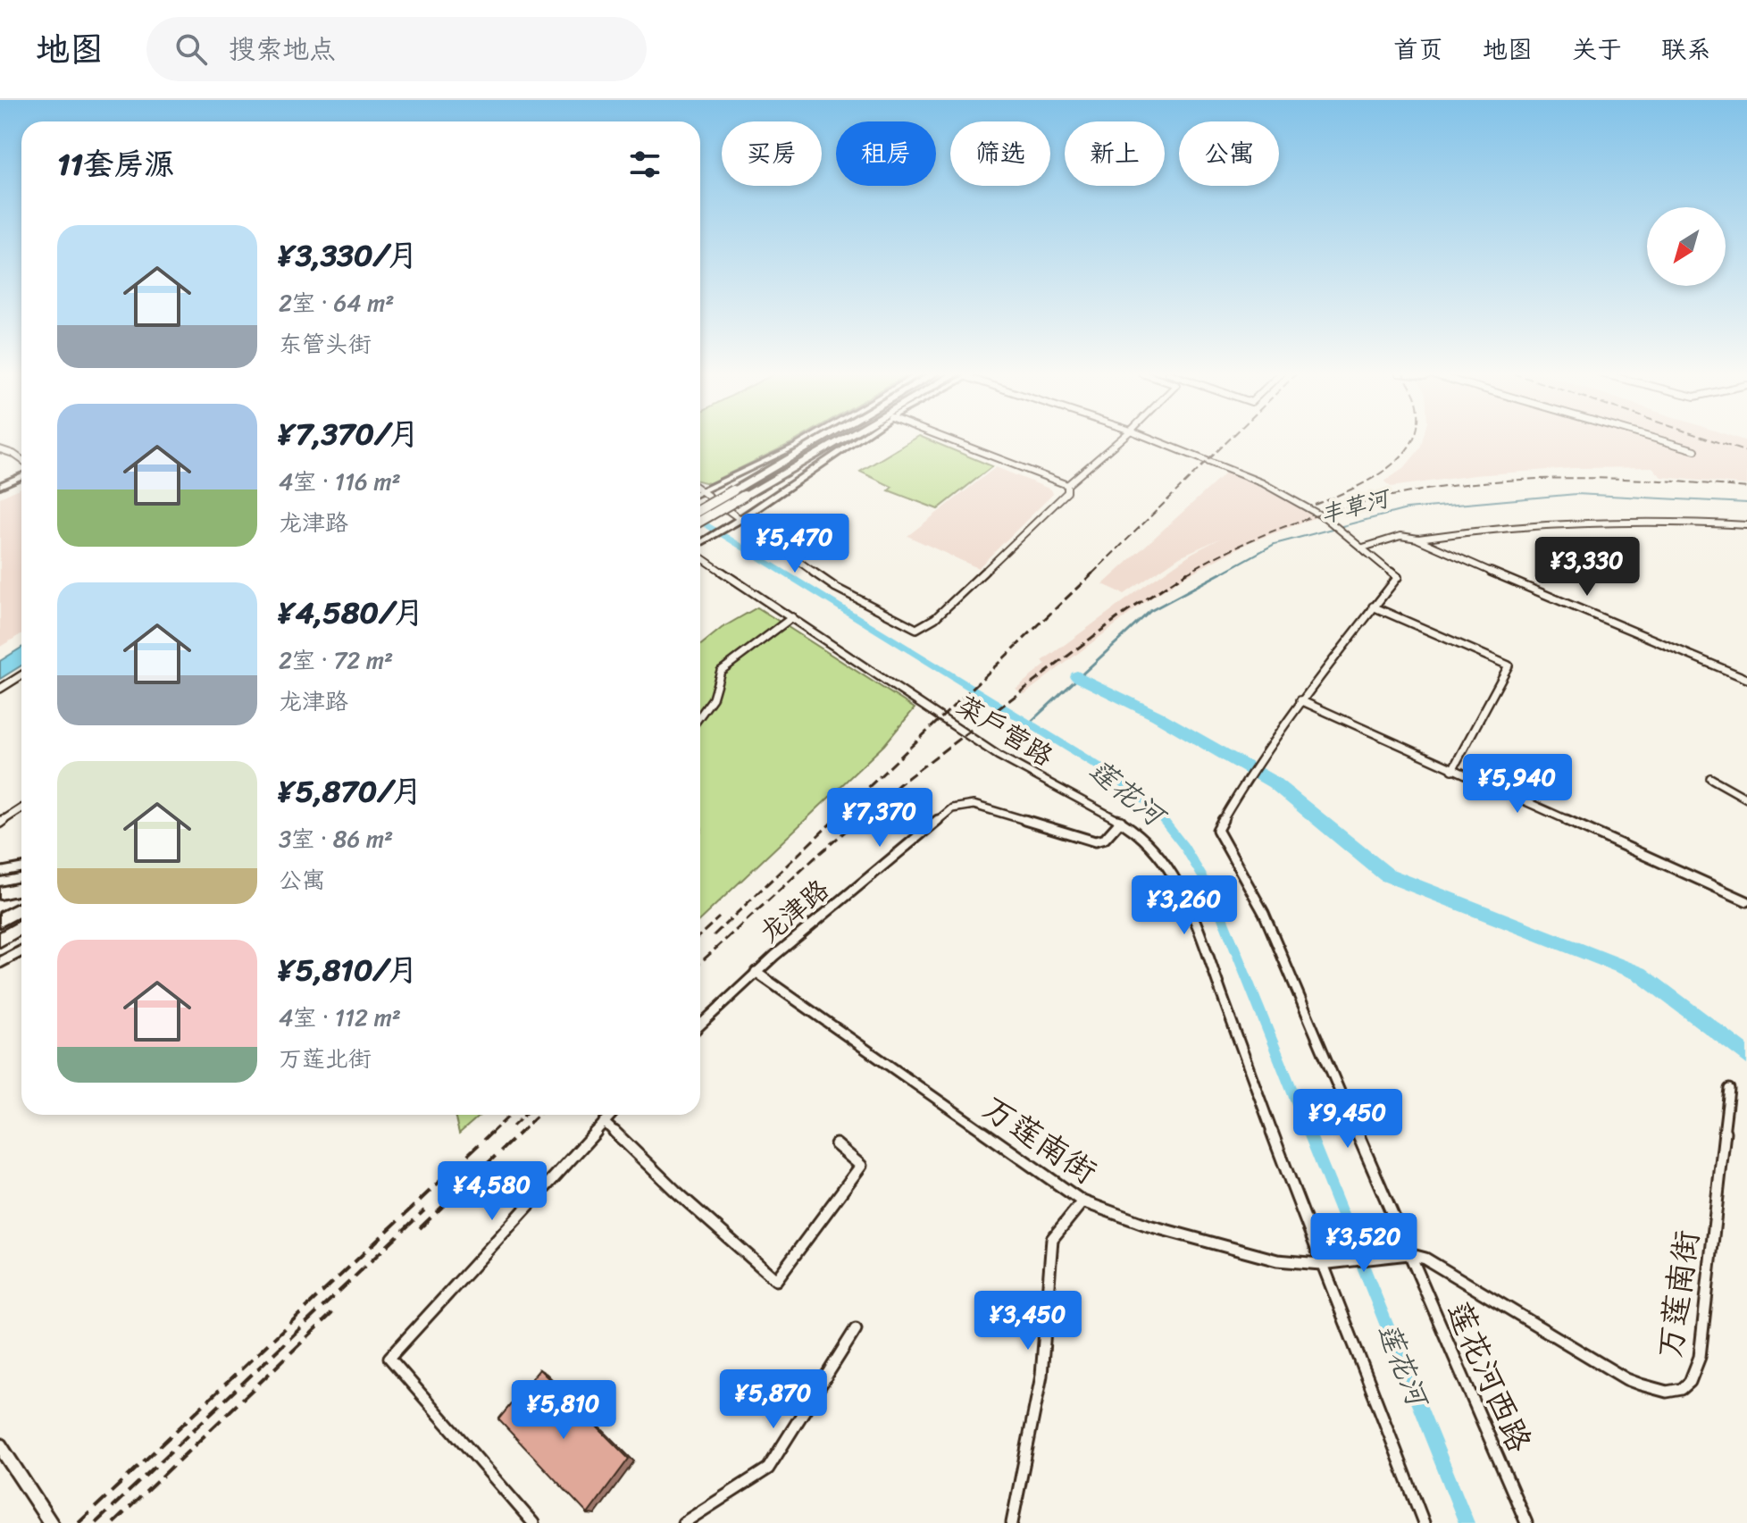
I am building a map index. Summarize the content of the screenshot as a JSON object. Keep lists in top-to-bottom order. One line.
{"streets":{"street":["菜户营路","龙津路","万莲南街","莲花河西路"]},"crossings":[["菜户营路","龙津路"],["菜户营路","万莲南街"],["龙津路","万莲南街"],["万莲南街","莲花河西路"]],"water":["丰草河","莲花河"],"north":"bottom left","page":{"header":"地图","search":"搜索地点","nav":["首页","地图","关于","联系"],"chip":["买房","租房","筛选","新上","公寓"],"heading":"11套房源","list":[{"name":"¥3,330/月","note":"2室 · 64 m² · 东管头街"},{"name":"¥7,370/月","note":"4室 · 116 m² · 龙津路"},{"name":"¥4,580/月","note":"2室 · 72 m² · 龙津路"},{"name":"¥5,870/月","note":"3室 · 86 m² · 公寓"},{"name":"¥5,810/月","note":"4室 · 112 m² · 万莲北街"}],"price":["¥5,470","¥3,330","¥5,940","¥7,370","¥3,260","¥9,450","¥4,580","¥3,520","¥3,450","¥5,870","¥5,810"]}}
